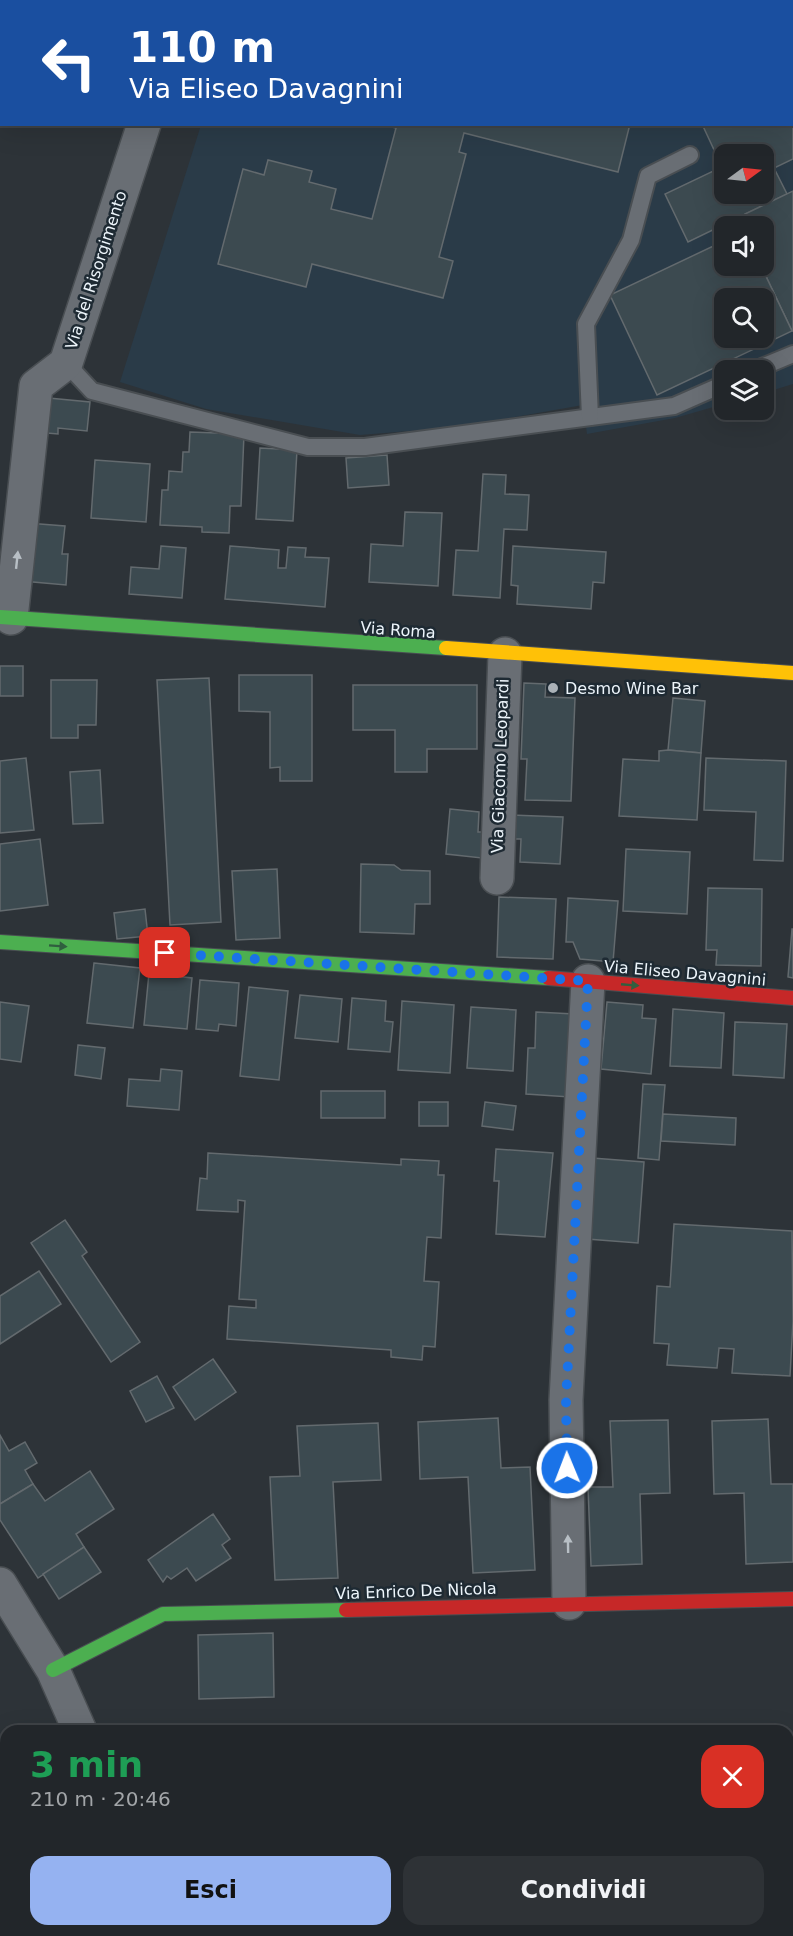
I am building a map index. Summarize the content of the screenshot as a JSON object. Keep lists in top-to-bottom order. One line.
{"streets":{"street":["Via del Risorgimento","Via Roma","Via Giacomo Leopardi","Via Eliseo Davagnini","Via Enrico De Nicola"]},"crossings":[["Via del Risorgimento","Via Roma"],["Via Roma","Via Giacomo Leopardi"]],"one_way":["Via del Risorgimento","Via Eliseo Davagnini"],"places":["Desmo Wine Bar"],"north":"right","page":{"turn":["110 m","Via Eliseo Davagnini"],"heading":["3 min","210 m · 20:46"],"buttons":["Esci","Condividi"]}}
